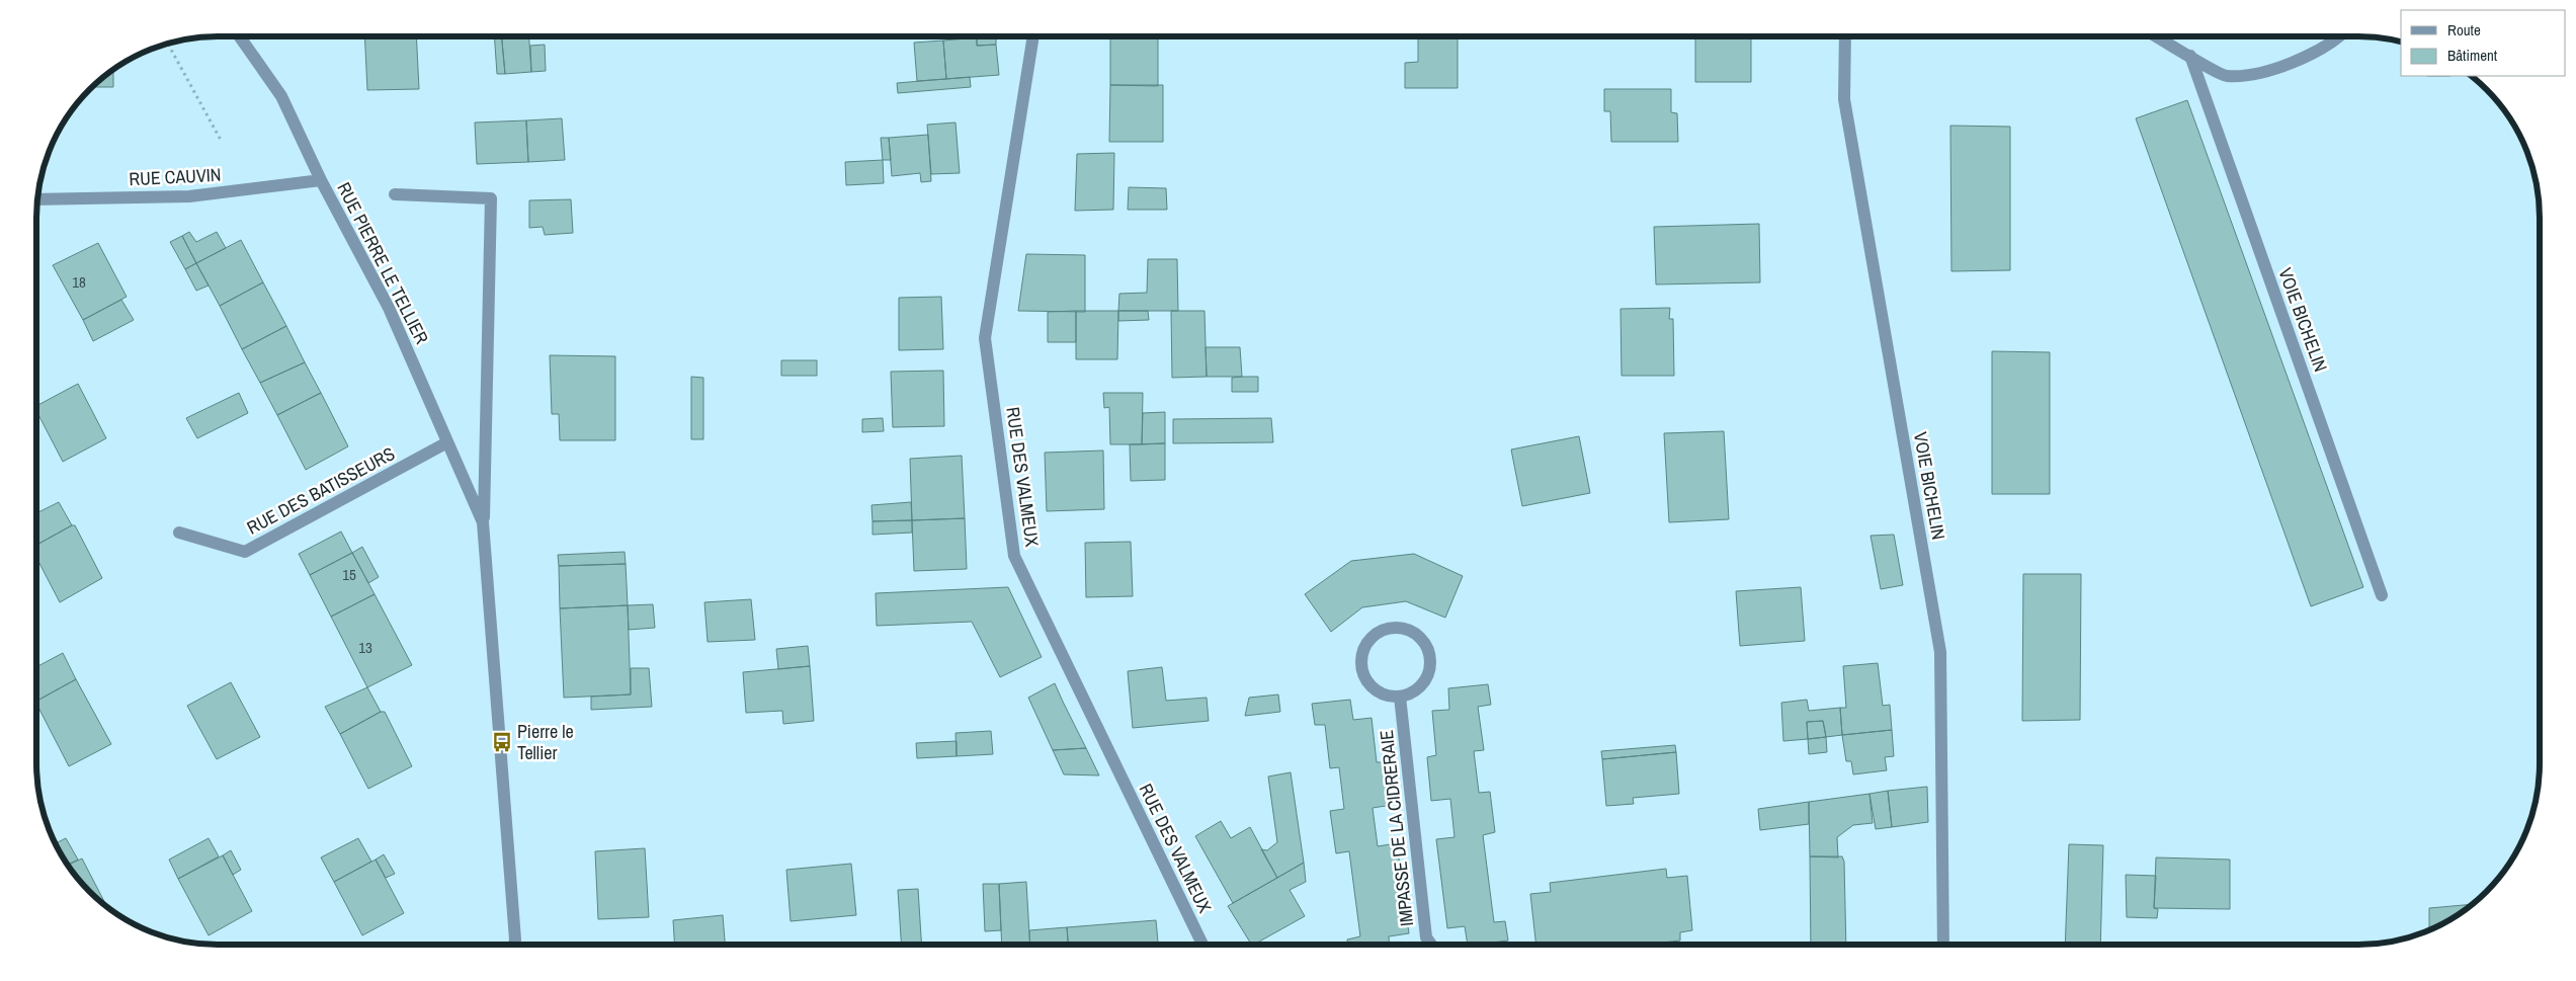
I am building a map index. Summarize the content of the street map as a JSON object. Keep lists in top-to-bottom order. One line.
{"streets":{"street":["RUE CAUVIN","RUE PIERRE LE TELLIER","VOIE BICHELIN","RUE DES VALMEUX","RUE DES BATISSEURS","IMPASSE DE LA CIDRERAIE"]},"crossings":[["RUE CAUVIN","RUE PIERRE LE TELLIER"],["RUE PIERRE LE TELLIER","RUE DES BATISSEURS"]],"places":{"bus stop":["Pierre le Tellier"]},"house_numbers":["18","15","13"],"legend":["Route","Bâtiment"]}
